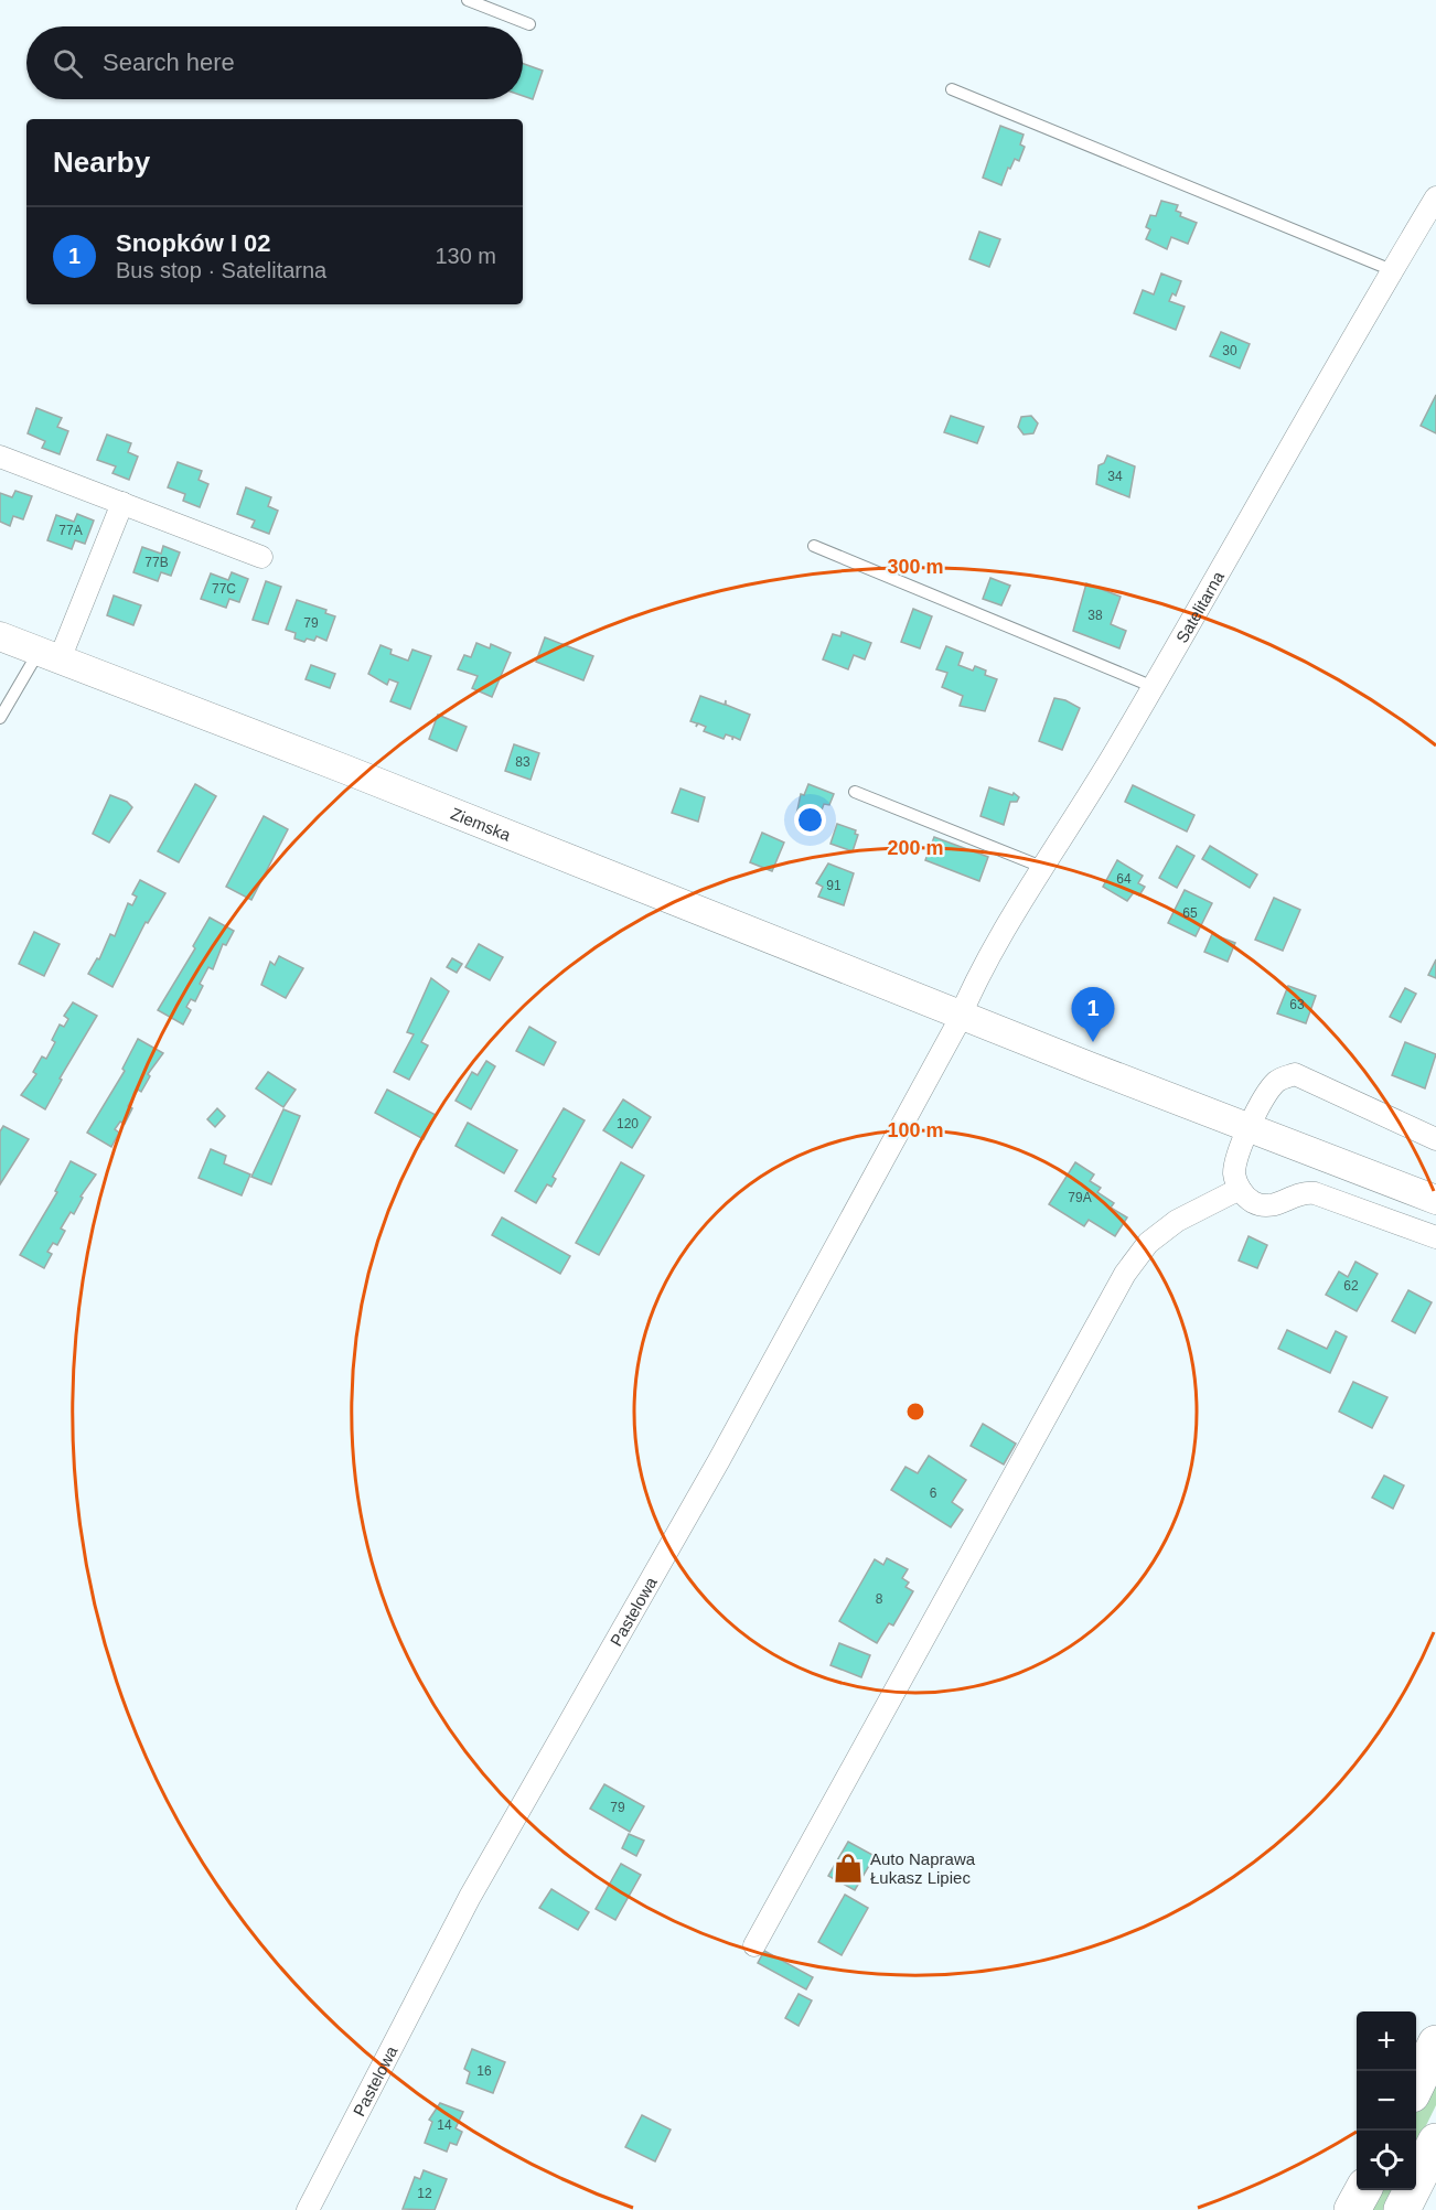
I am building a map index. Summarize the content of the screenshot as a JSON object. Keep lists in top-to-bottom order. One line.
{"streets":{"street":["Satelitarna","Ziemska","Pastelowa"]},"crossings":[["Satelitarna","Ziemska"],["Satelitarna","Pastelowa"],["Ziemska","Pastelowa"]],"places":{"shop":["Auto Naprawa Łukasz Lipiec"]},"house_numbers":["30","34","77A","77B","77C","38","79","83","64","91","65","63","120","79A","62","6","8","79","16","14","12"],"page":{"search":"Search here","heading":"Nearby","list":[{"mark":"1","name":"Snopków I 02","note":"Bus stop · Satelitarna","value":"130 m"}],"pins":"1","map_buttons":["+","−"]},"rings":["300 m","200 m","100 m"]}
